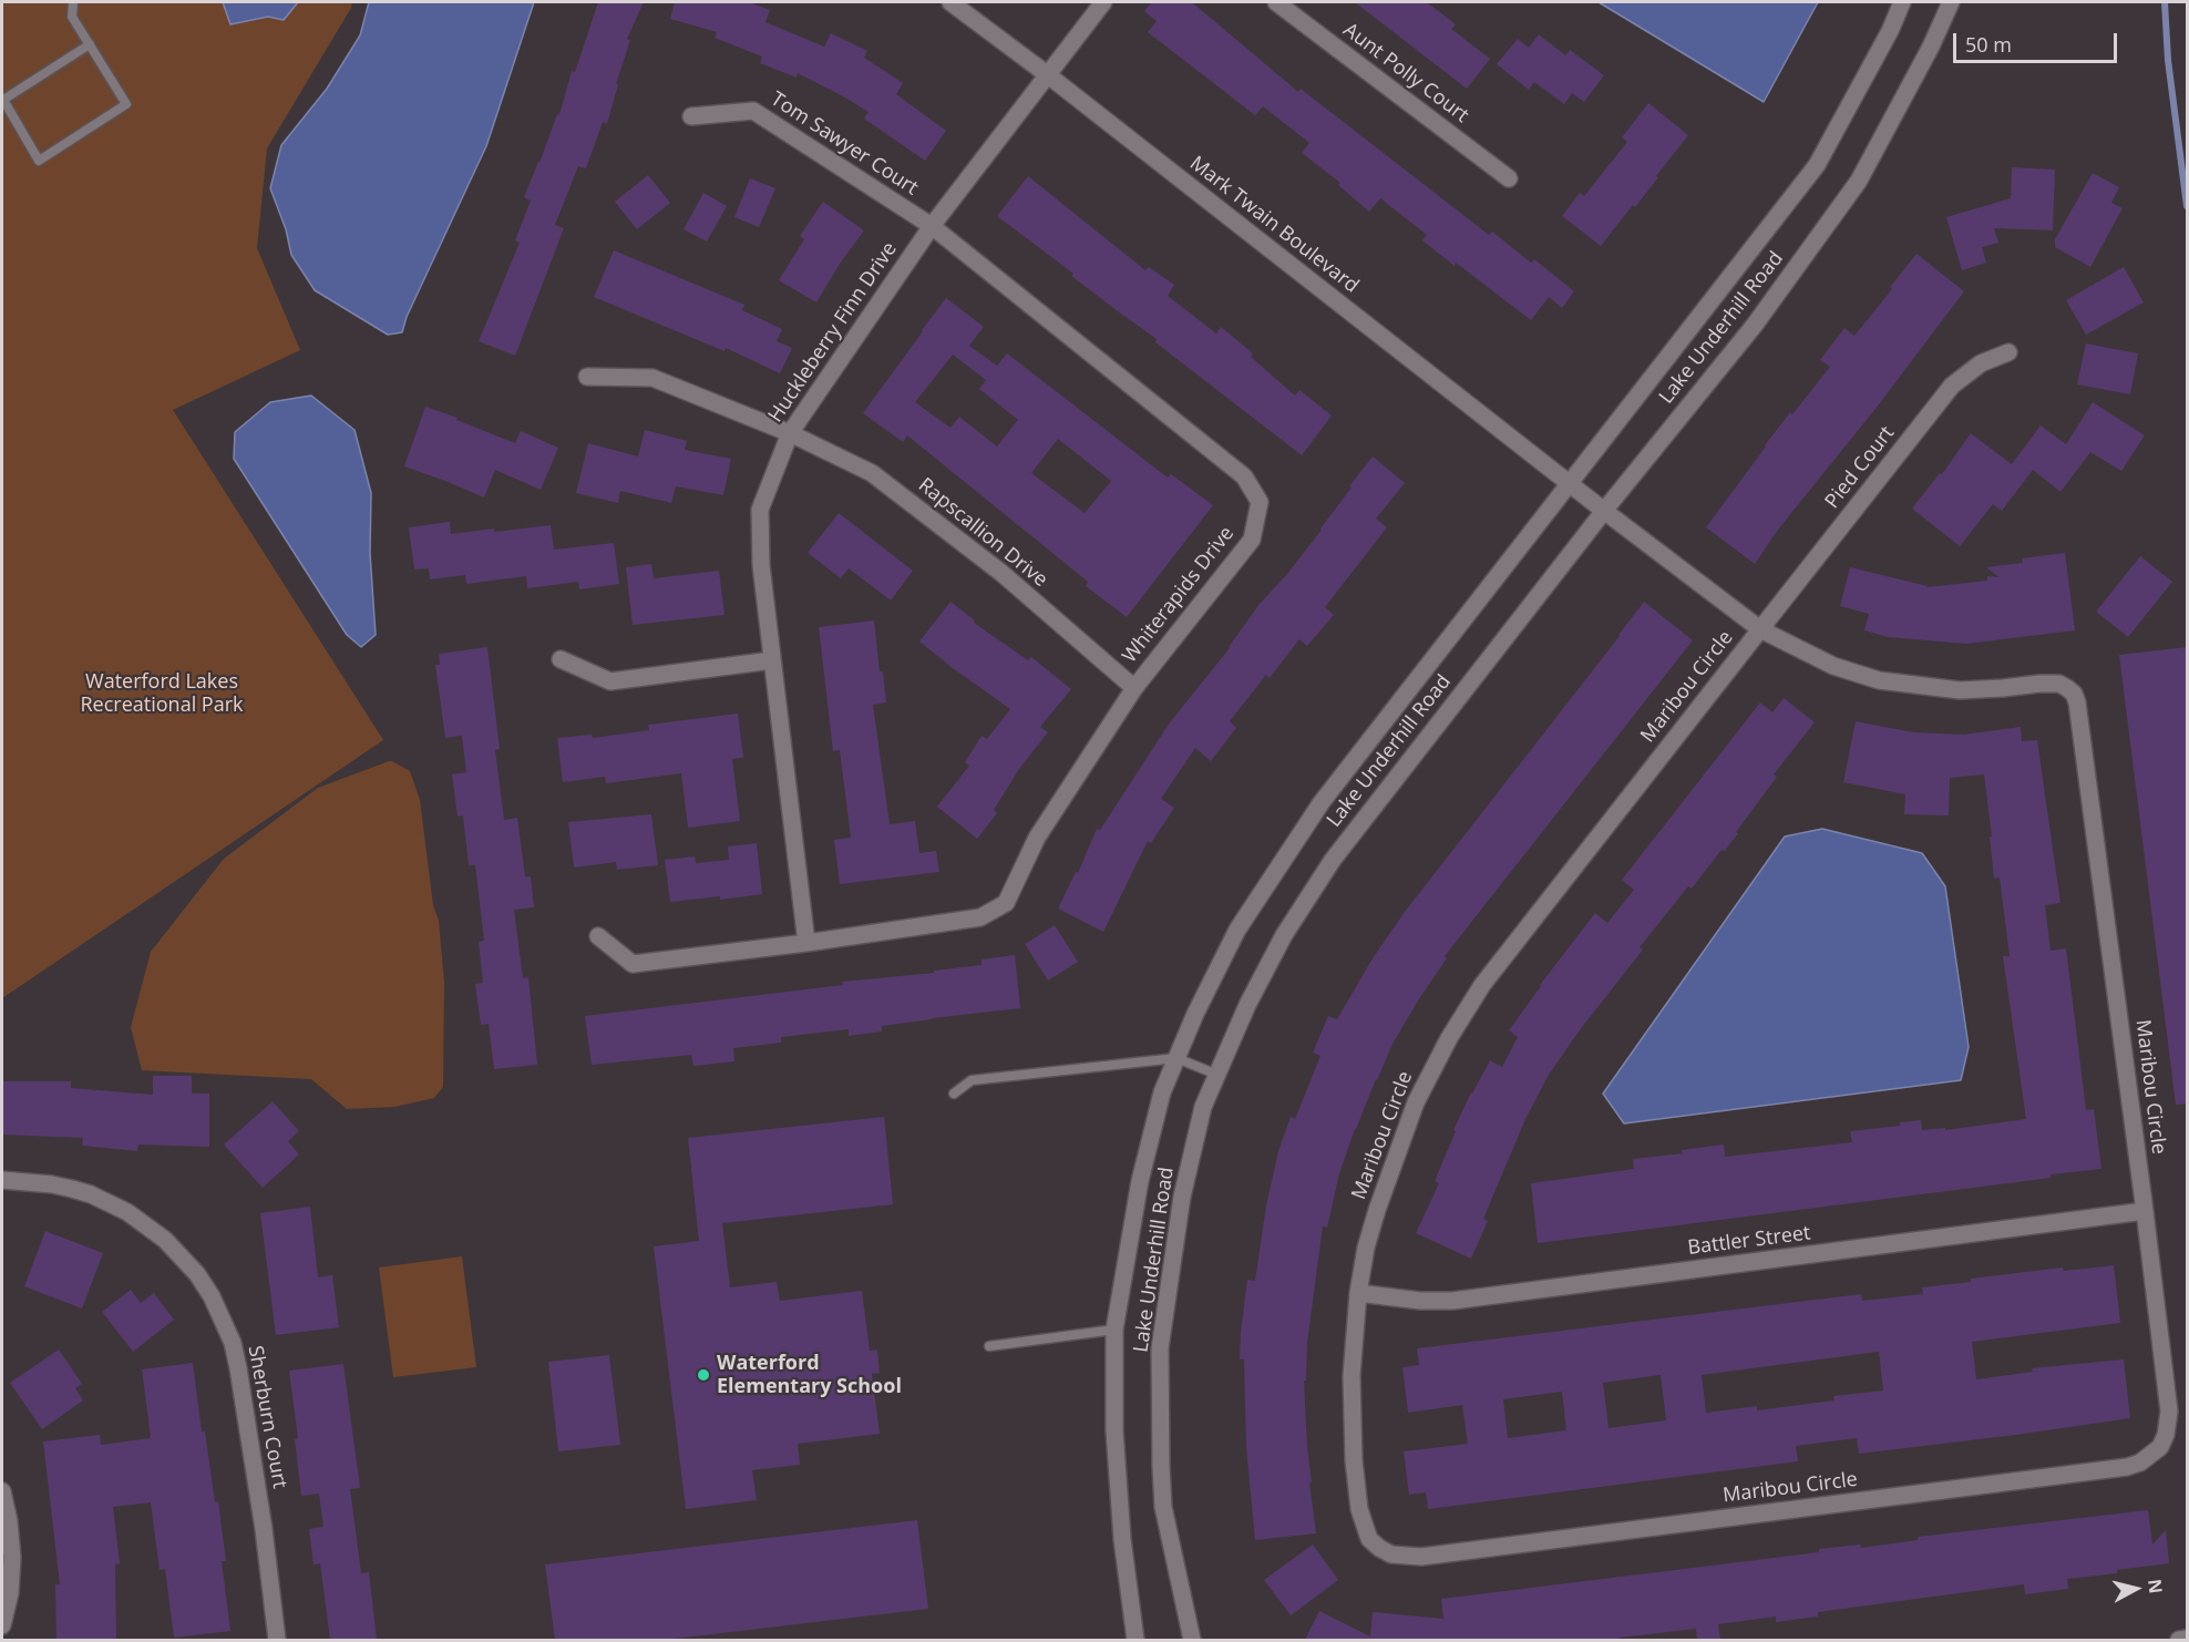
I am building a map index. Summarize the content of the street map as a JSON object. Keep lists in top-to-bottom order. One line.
{"streets":{"street":["Aunt Polly Court","Tom Sawyer Court","Mark Twain Boulevard","Lake Underhill Road","Huckleberry Finn Drive","Pied Court","Rapscallion Drive","Whiterapids Drive","Maribou Circle","Battler Street","Sherburn Court"]},"crossings":[["Tom Sawyer Court","Huckleberry Finn Drive"],["Tom Sawyer Court","Whiterapids Drive"],["Mark Twain Boulevard","Lake Underhill Road"],["Mark Twain Boulevard","Huckleberry Finn Drive"],["Mark Twain Boulevard","Maribou Circle"],["Lake Underhill Road","Maribou Circle"],["Huckleberry Finn Drive","Rapscallion Drive"],["Huckleberry Finn Drive","Whiterapids Drive"],["Pied Court","Maribou Circle"],["Rapscallion Drive","Whiterapids Drive"],["Maribou Circle","Battler Street"]],"parks":["Waterford Lakes Recreational Park"],"places":["Waterford Elementary School"],"scale_bar":"50 m","north":"right"}
